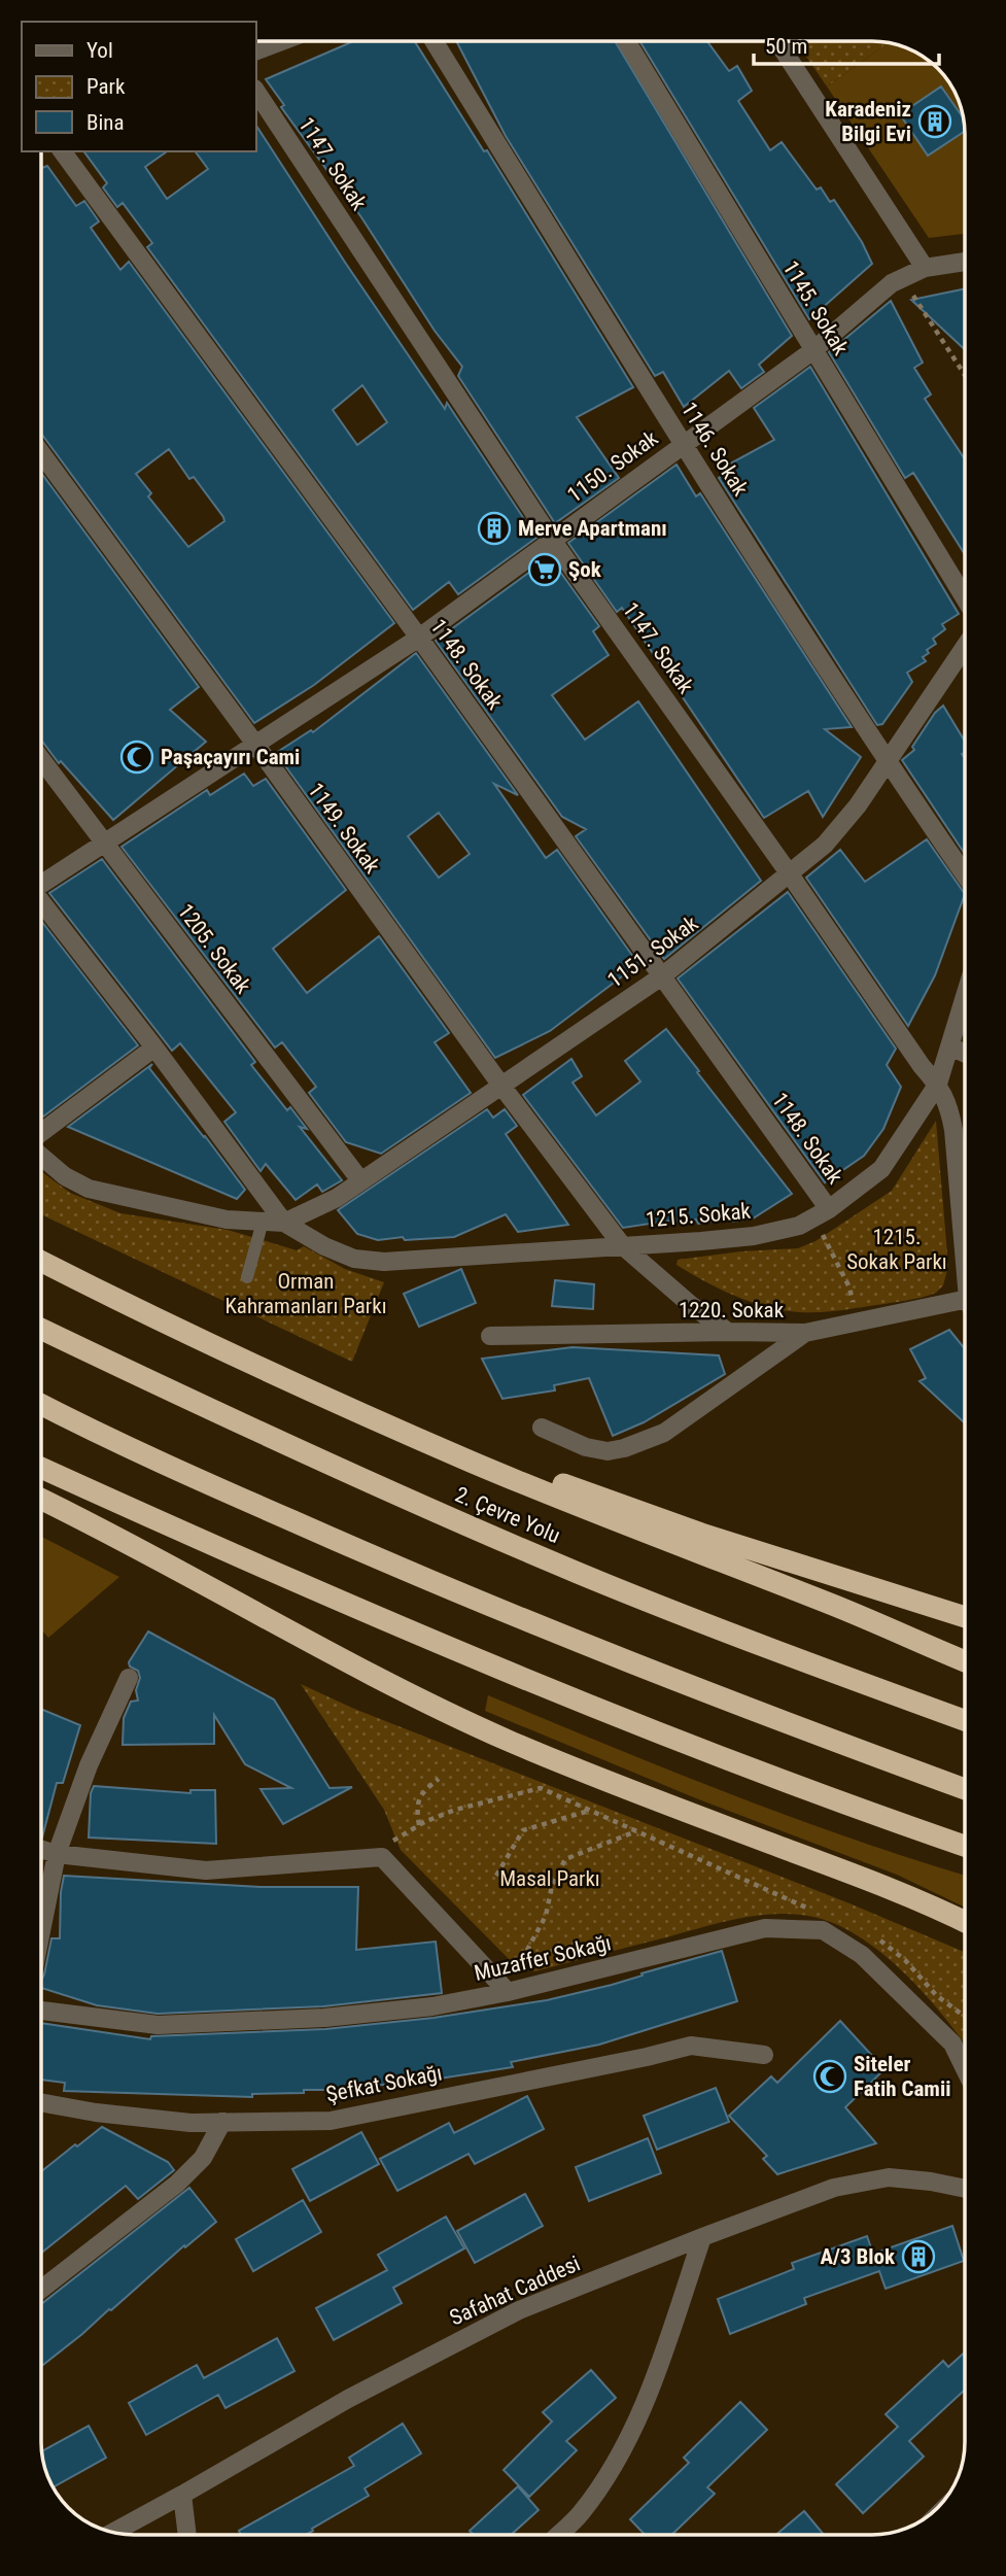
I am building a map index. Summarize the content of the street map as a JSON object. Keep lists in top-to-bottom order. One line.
{"streets":{"highway":["2. Çevre Yolu"],"street":["1147. Sokak","1145. Sokak","1146. Sokak","1150. Sokak","1148. Sokak","1149. Sokak","1205. Sokak","1151. Sokak","1215. Sokak","1220. Sokak","Muzaffer Sokağı","Şefkat Sokağı","Safahat Caddesi"]},"crossings":[["1147. Sokak","1150. Sokak"],["1147. Sokak","1151. Sokak"],["1147. Sokak","1215. Sokak"],["1145. Sokak","1150. Sokak"],["1146. Sokak","1150. Sokak"],["1146. Sokak","1151. Sokak"],["1150. Sokak","1148. Sokak"],["1150. Sokak","1149. Sokak"],["1150. Sokak","1205. Sokak"],["1148. Sokak","1151. Sokak"],["1148. Sokak","1215. Sokak"],["1149. Sokak","1151. Sokak"],["1149. Sokak","1215. Sokak"],["1149. Sokak","1220. Sokak"],["1205. Sokak","1151. Sokak"],["1151. Sokak","1215. Sokak"]],"parks":["1215. Sokak Parkı","Orman Kahramanları Parkı","Masal Parkı"],"places":{"building":["Karadeniz Bilgi Evi","Merve Apartmanı","A/3 Blok"],"supermarket":["Şok"],"mosque":["Paşaçayırı Cami","Siteler Fatih Camii"]},"legend":["Yol","Park","Bina"],"scale_bar":"50 m"}
